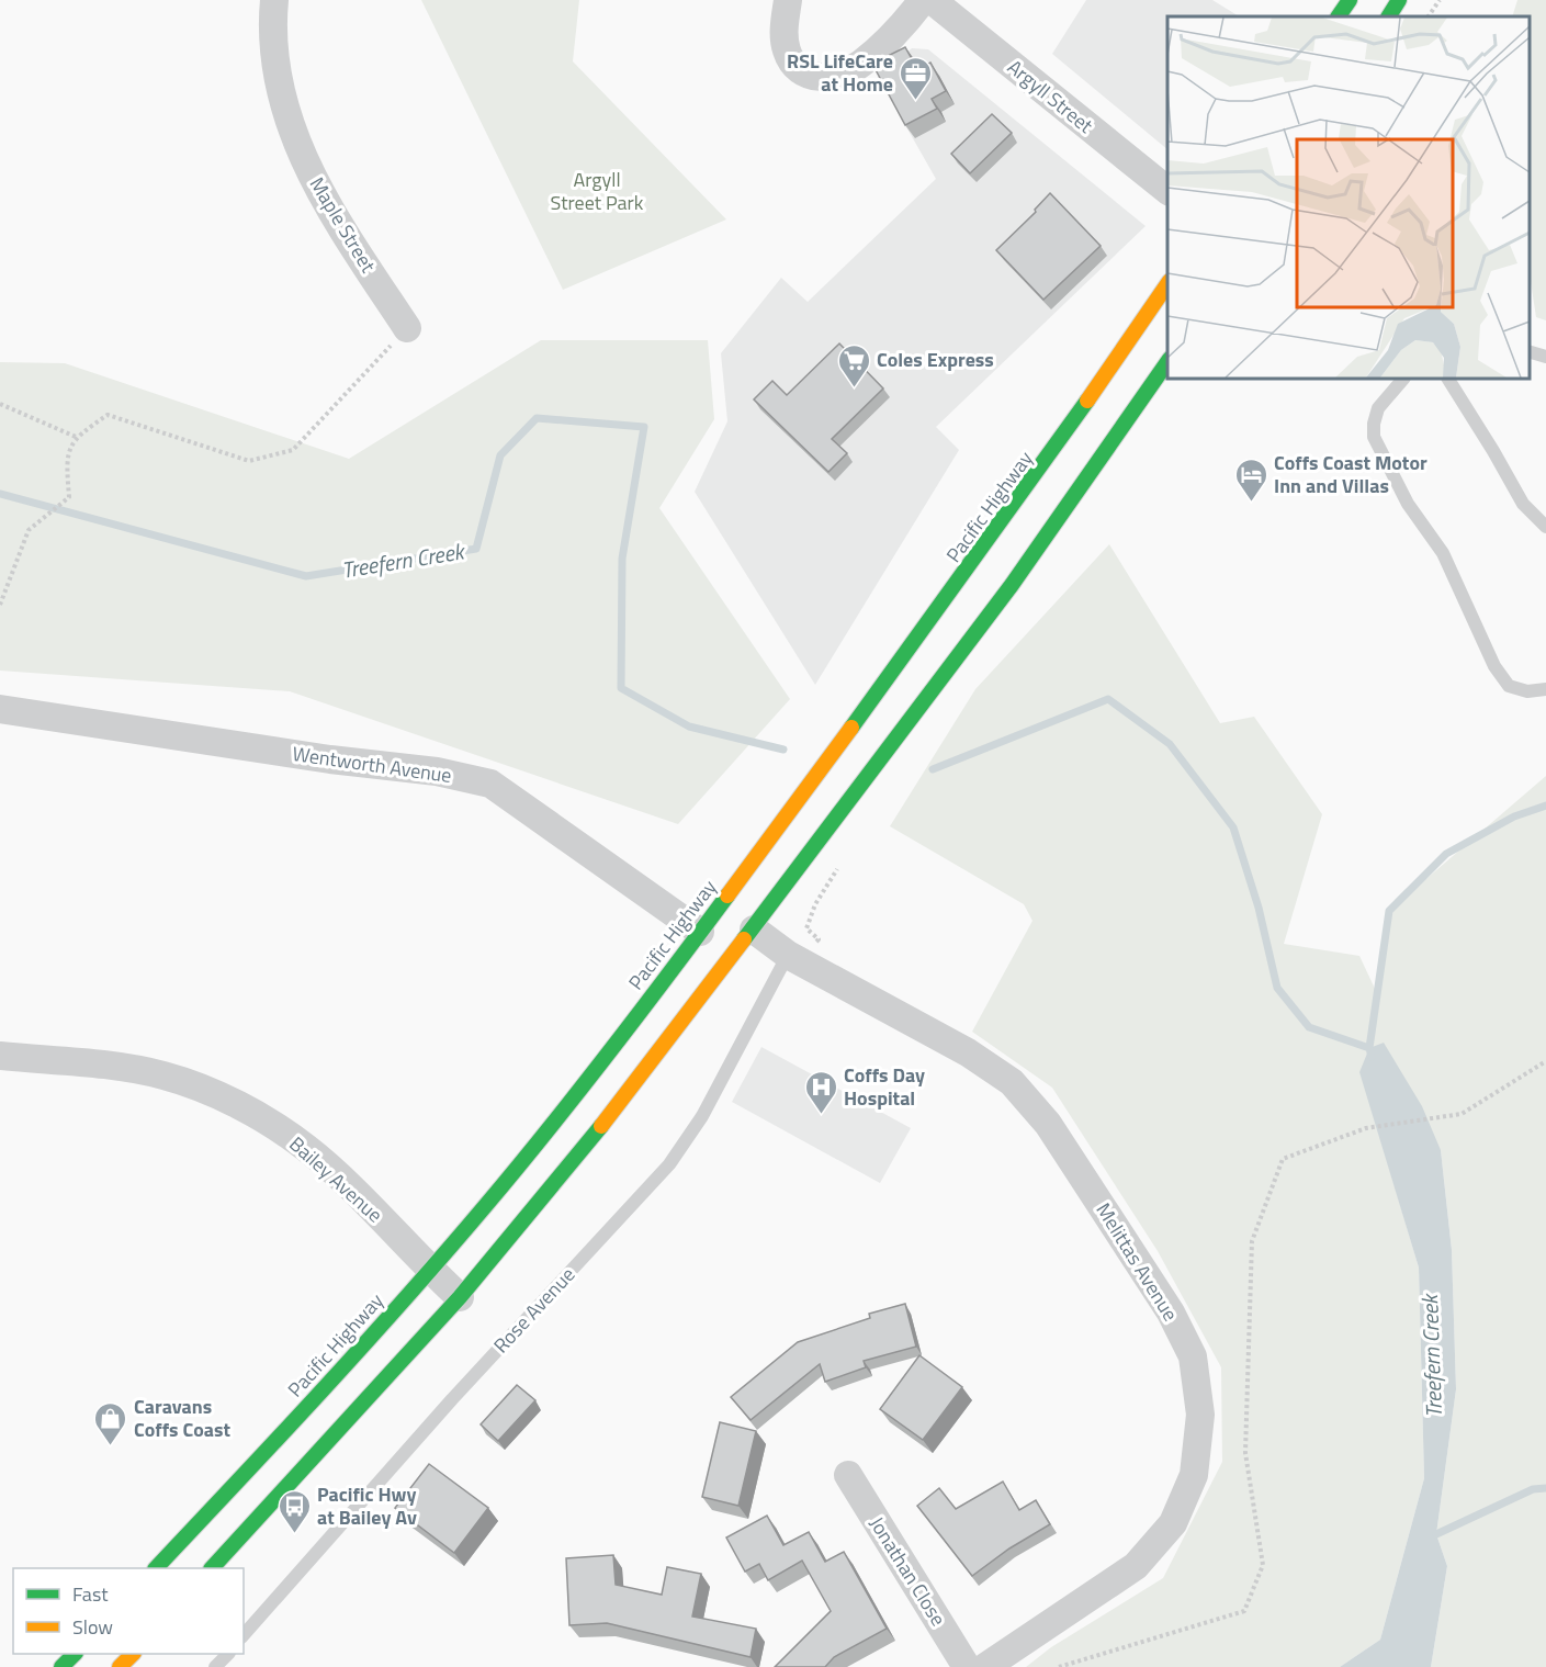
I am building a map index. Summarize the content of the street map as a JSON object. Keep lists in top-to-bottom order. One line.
{"streets":{"highway":["Pacific Highway"],"street":["Argyll Street","Maple Street","Wentworth Avenue","Bailey Avenue","Melittas Avenue","Jonathan Close"],"lane":["Rose Avenue"]},"crossings":[["Pacific Highway","Wentworth Avenue"],["Pacific Highway","Bailey Avenue"],["Melittas Avenue","Rose Avenue"]],"water":["Treefern Creek"],"parks":["Argyll Street Park"],"places":{"office":["RSL LifeCare at Home"],"supermarket":["Coles Express"],"hotel":["Coffs Coast Motor Inn and Villas"],"hospital":["Coffs Day Hospital"],"shop":["Caravans Coffs Coast"],"bus stop":["Pacific Hwy at Bailey Av"]},"legend":["Fast","Slow"]}
